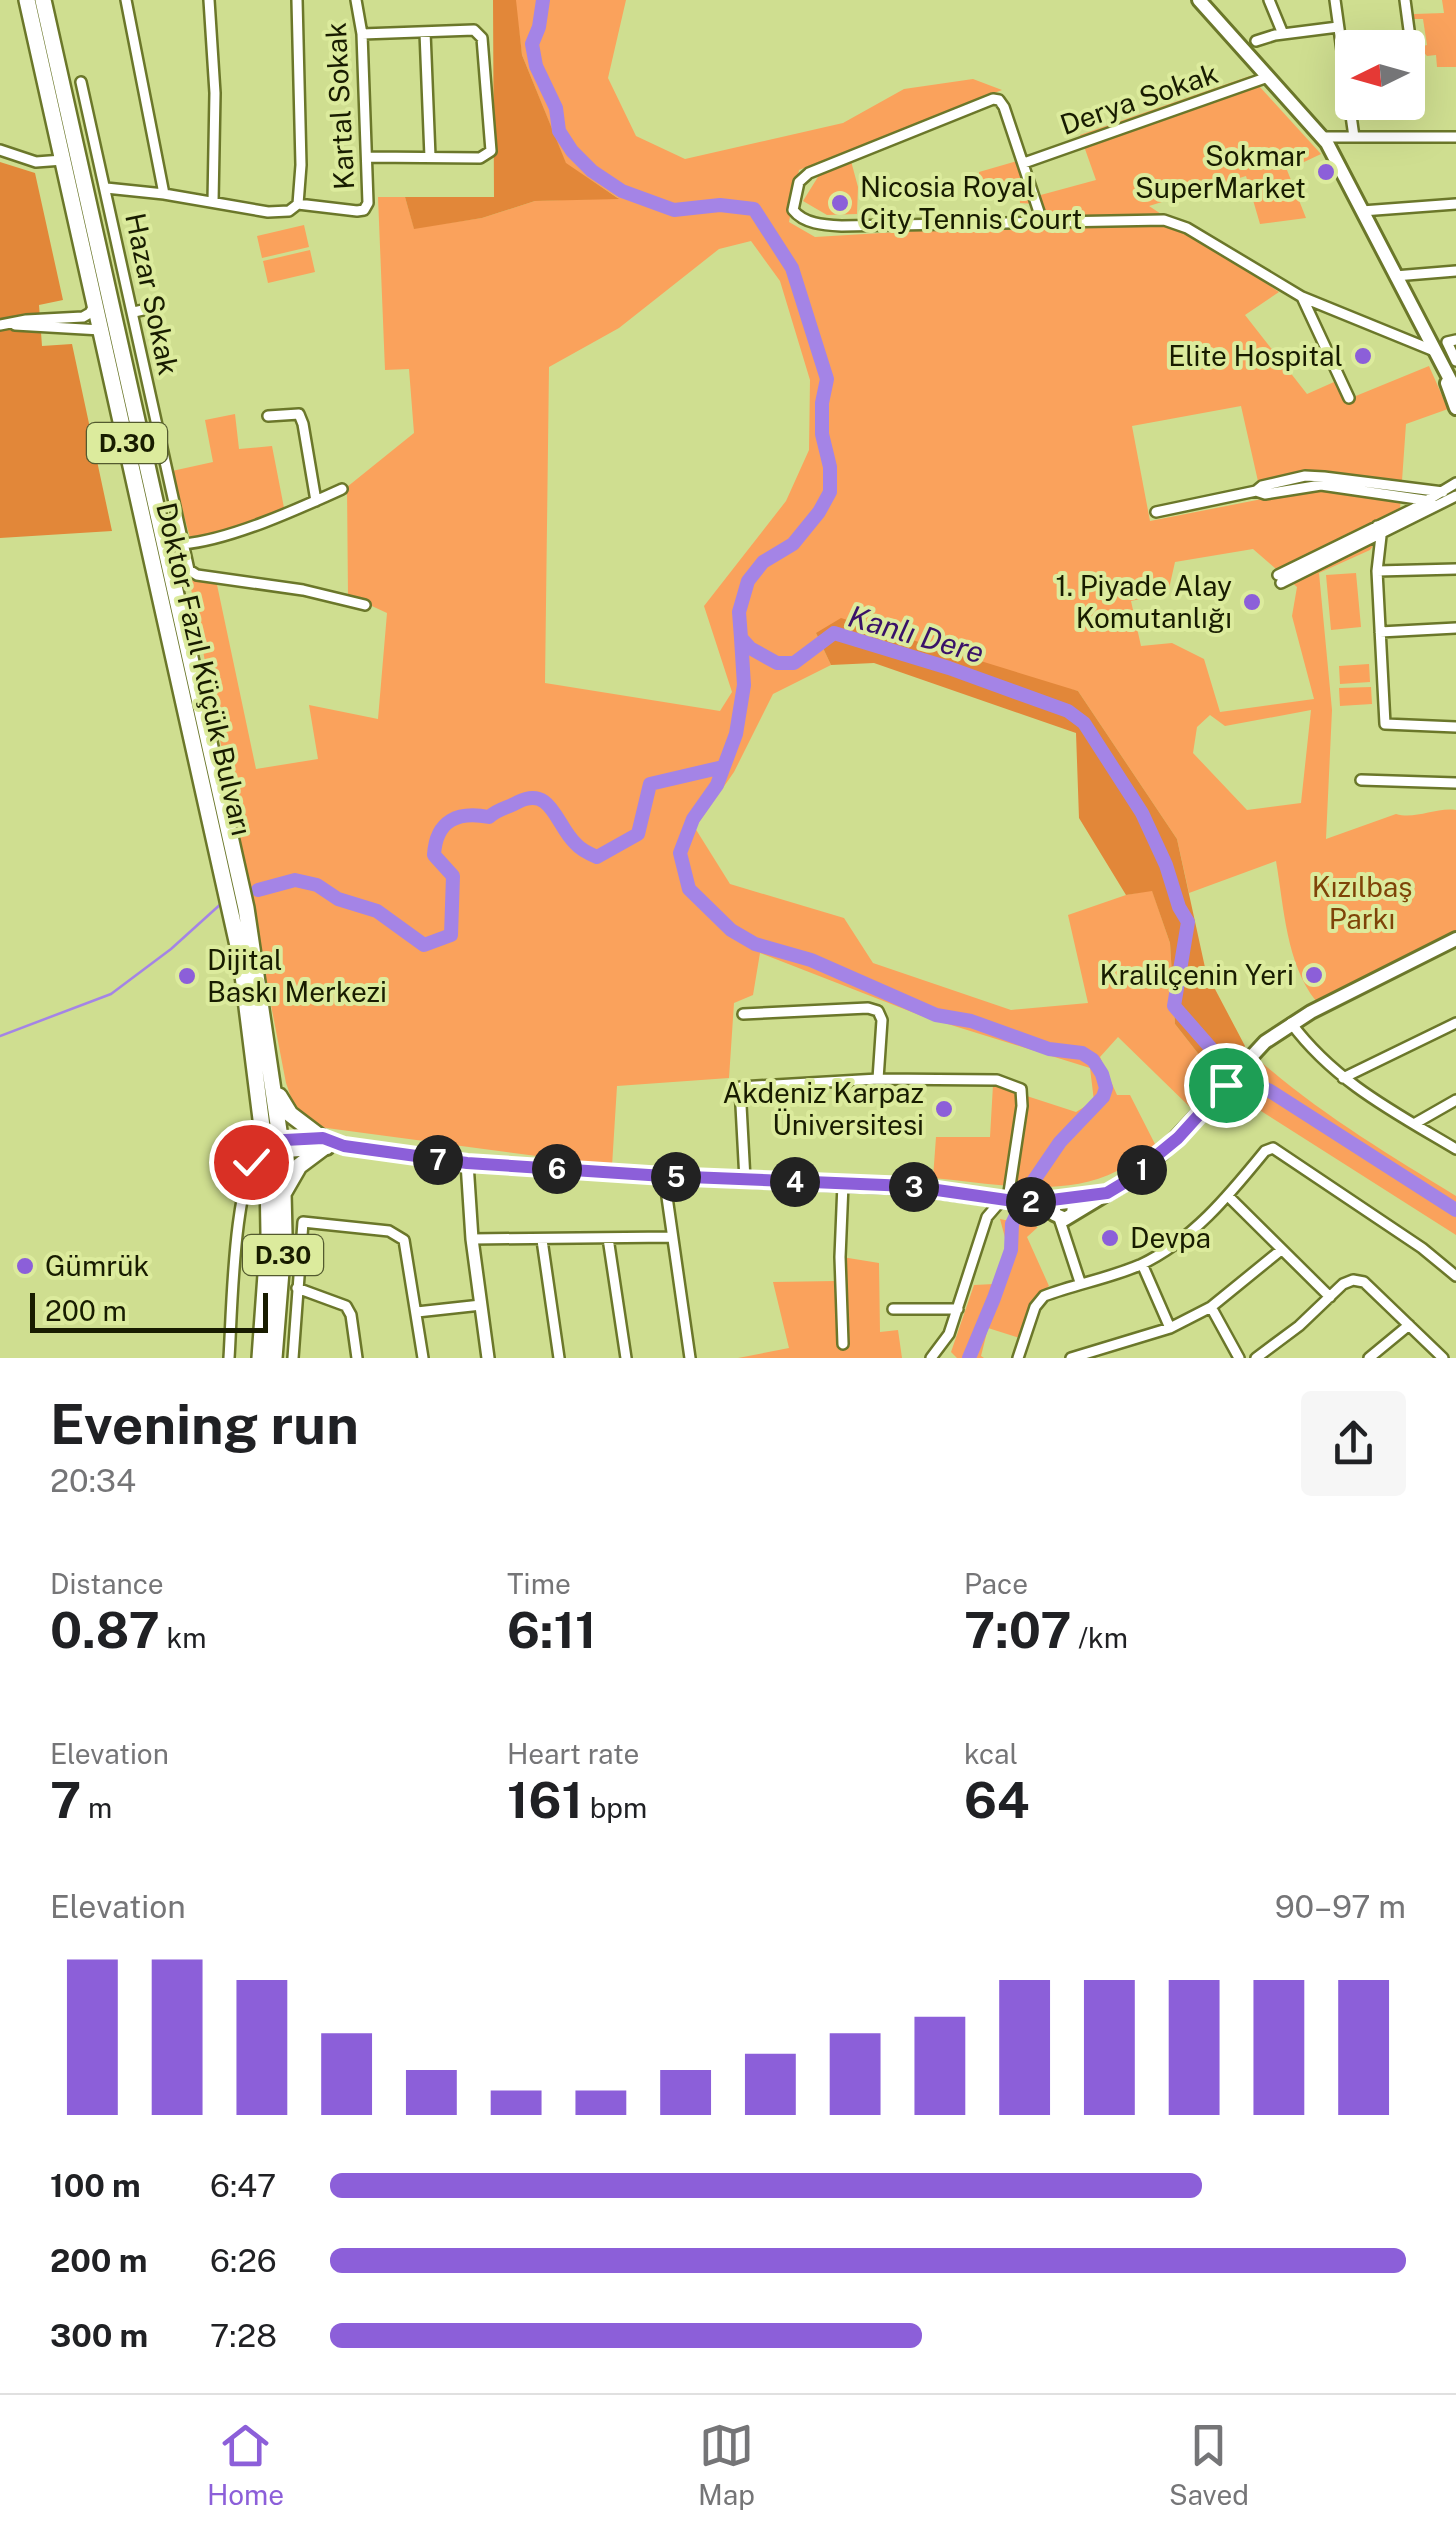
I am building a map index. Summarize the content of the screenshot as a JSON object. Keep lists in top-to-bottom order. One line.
{"streets":{"highway":["D.30","Doktor Fazıl Küçük Bulvarı"],"street":["Derya Sokak","Kartal Sokak","Hazar Sokak"]},"water":["Kanlı Dere"],"parks":["Kızılbaş Parkı"],"places":["Sokmar SuperMarket","Nicosia Royal City Tennis Court","Elite Hospital","1. Piyade Alay Komutanlığı","Kralilçenin Yeri","Dijital Baskı Merkezi","Akdeniz Karpaz Üniversitesi","Devpa","Gümrük"],"scale_bar":"200 m","north":"left","page":{"pins":["7","6","1","5","4","3","2"],"scale":"200 m","heading":["Evening run","20:34"],"stats":[["Distance","0.87 km"],["Time","6:11"],["Pace","7:07 /km"],["Elevation","7 m"],["Heart rate","161 bpm"],["kcal","64"]],"chart":["Elevation","90–97 m"],"list":[{"name":"100 m","note":"6:47"},{"name":"200 m","note":"6:26"},{"name":"300 m","note":"7:28"}],"tabs":["Home","Map","Saved"]}}
